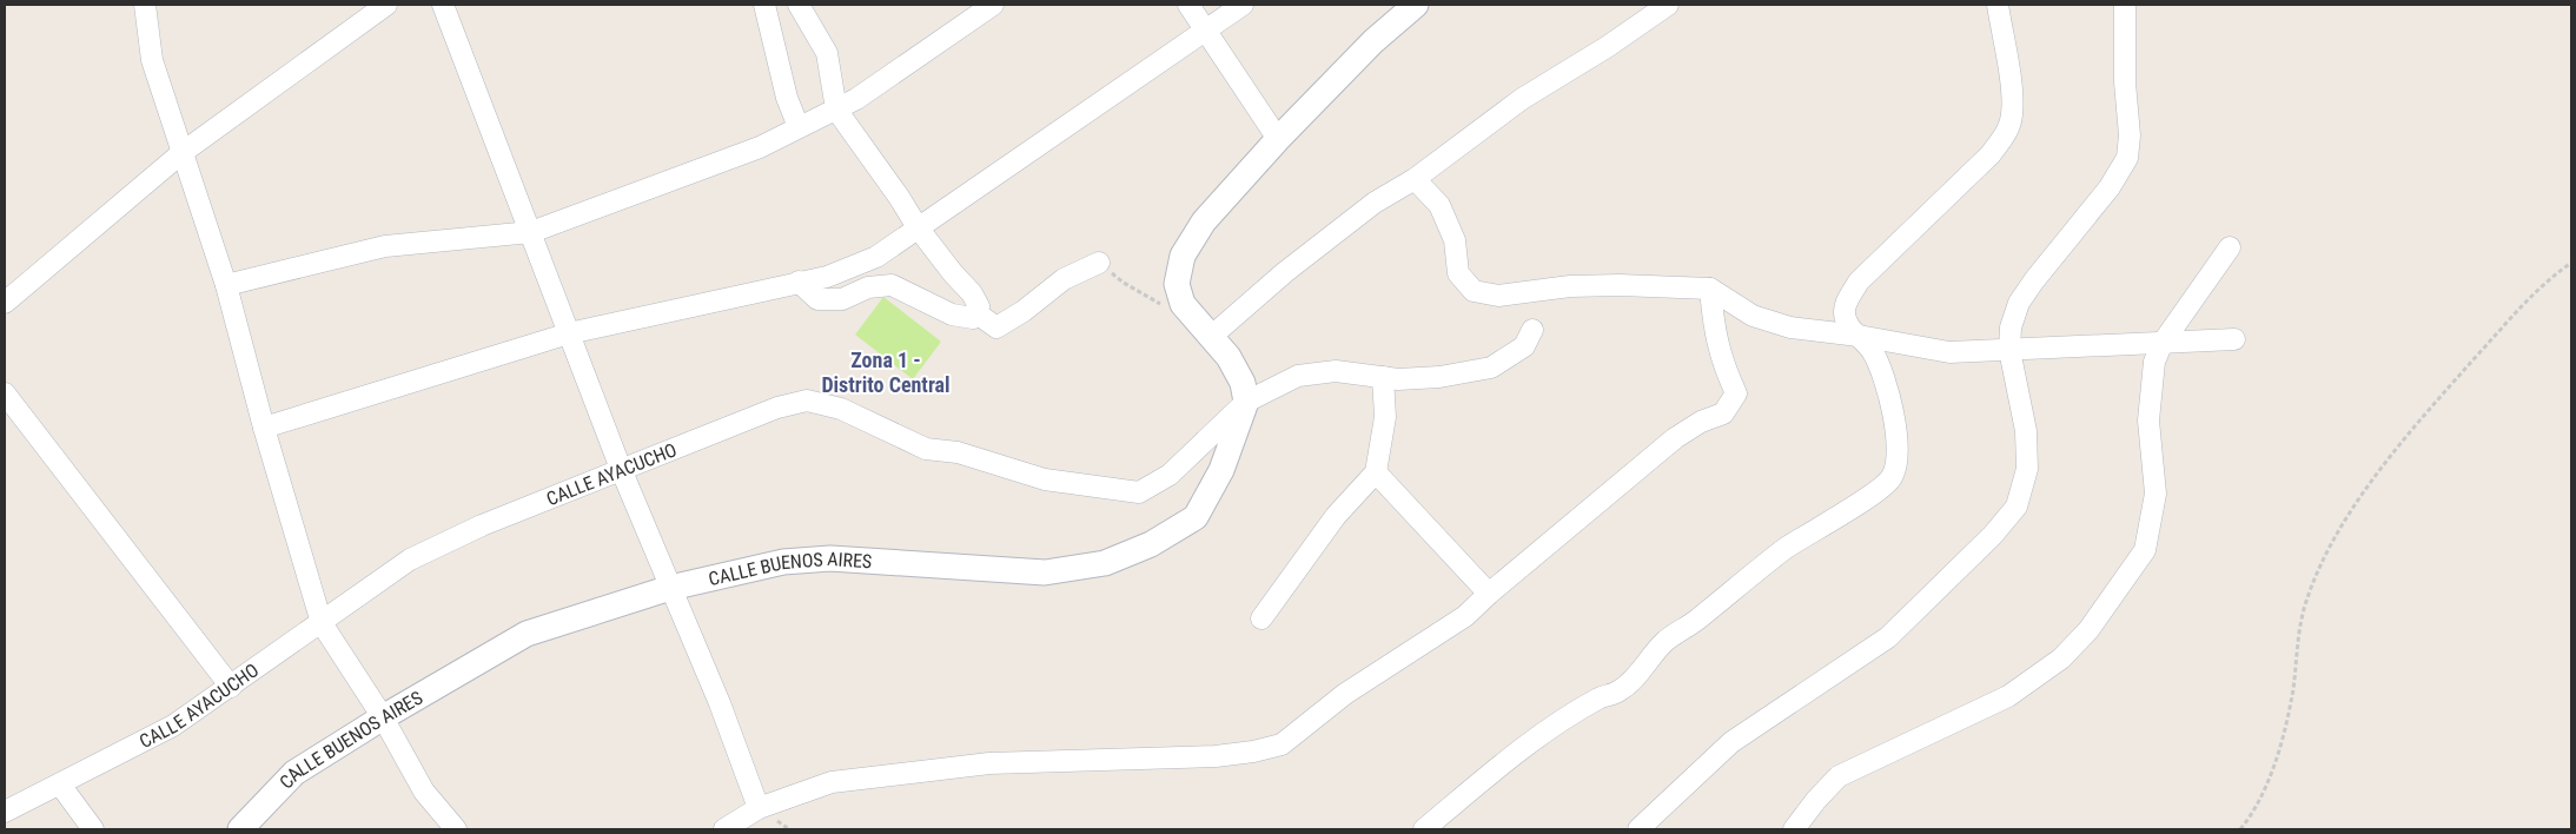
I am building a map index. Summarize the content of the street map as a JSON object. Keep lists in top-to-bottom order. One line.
{"streets":{"street":["CALLE AYACUCHO","CALLE BUENOS AIRES"]},"crossings":[["CALLE AYACUCHO","CALLE BUENOS AIRES"]],"districts":["Zona 1 - Distrito Central"]}
